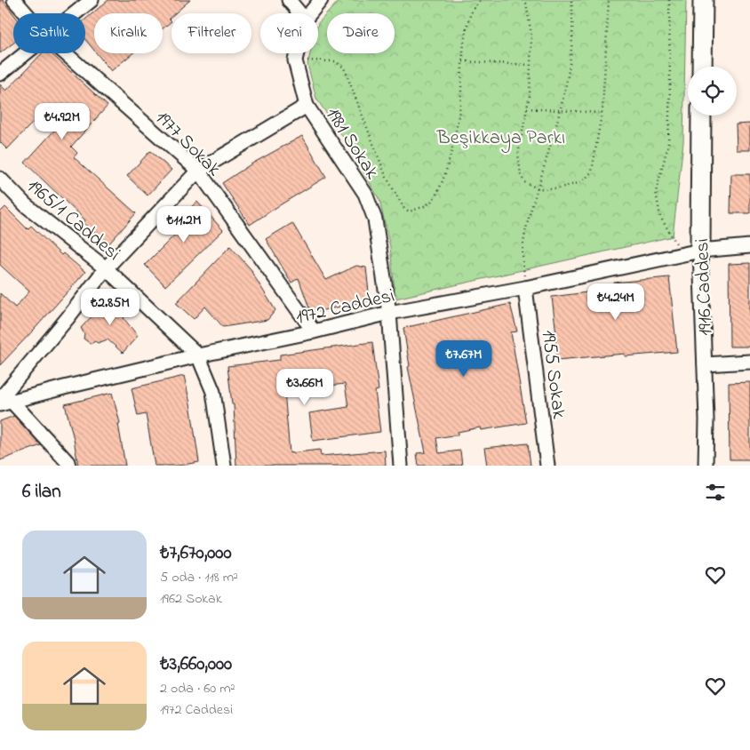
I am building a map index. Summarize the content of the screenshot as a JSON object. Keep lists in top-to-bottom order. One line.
{"streets":{"street":["1977 Sokak","1981 Sokak","1965/1 Caddesi","1916 Caddesi","1972 Caddesi","1955 Sokak"]},"crossings":[["1977 Sokak","1972 Caddesi"],["1981 Sokak","1972 Caddesi"],["1965/1 Caddesi","1972 Caddesi"],["1916 Caddesi","1972 Caddesi"],["1972 Caddesi","1955 Sokak"]],"parks":["Beşikkaya Parkı"],"page":{"chip":["Satılık","Kiralık","Filtreler","Yeni","Daire"],"price":["₺4.92M","₺11.2M","₺4.24M","₺2.85M","₺7.67M","₺3.66M"],"heading":"6 ilan","list":[{"name":"₺7,670,000","note":"5 oda · 118 m² · 1962 Sokak"},{"name":"₺3,660,000","note":"2 oda · 60 m² · 1972 Caddesi"}]}}
